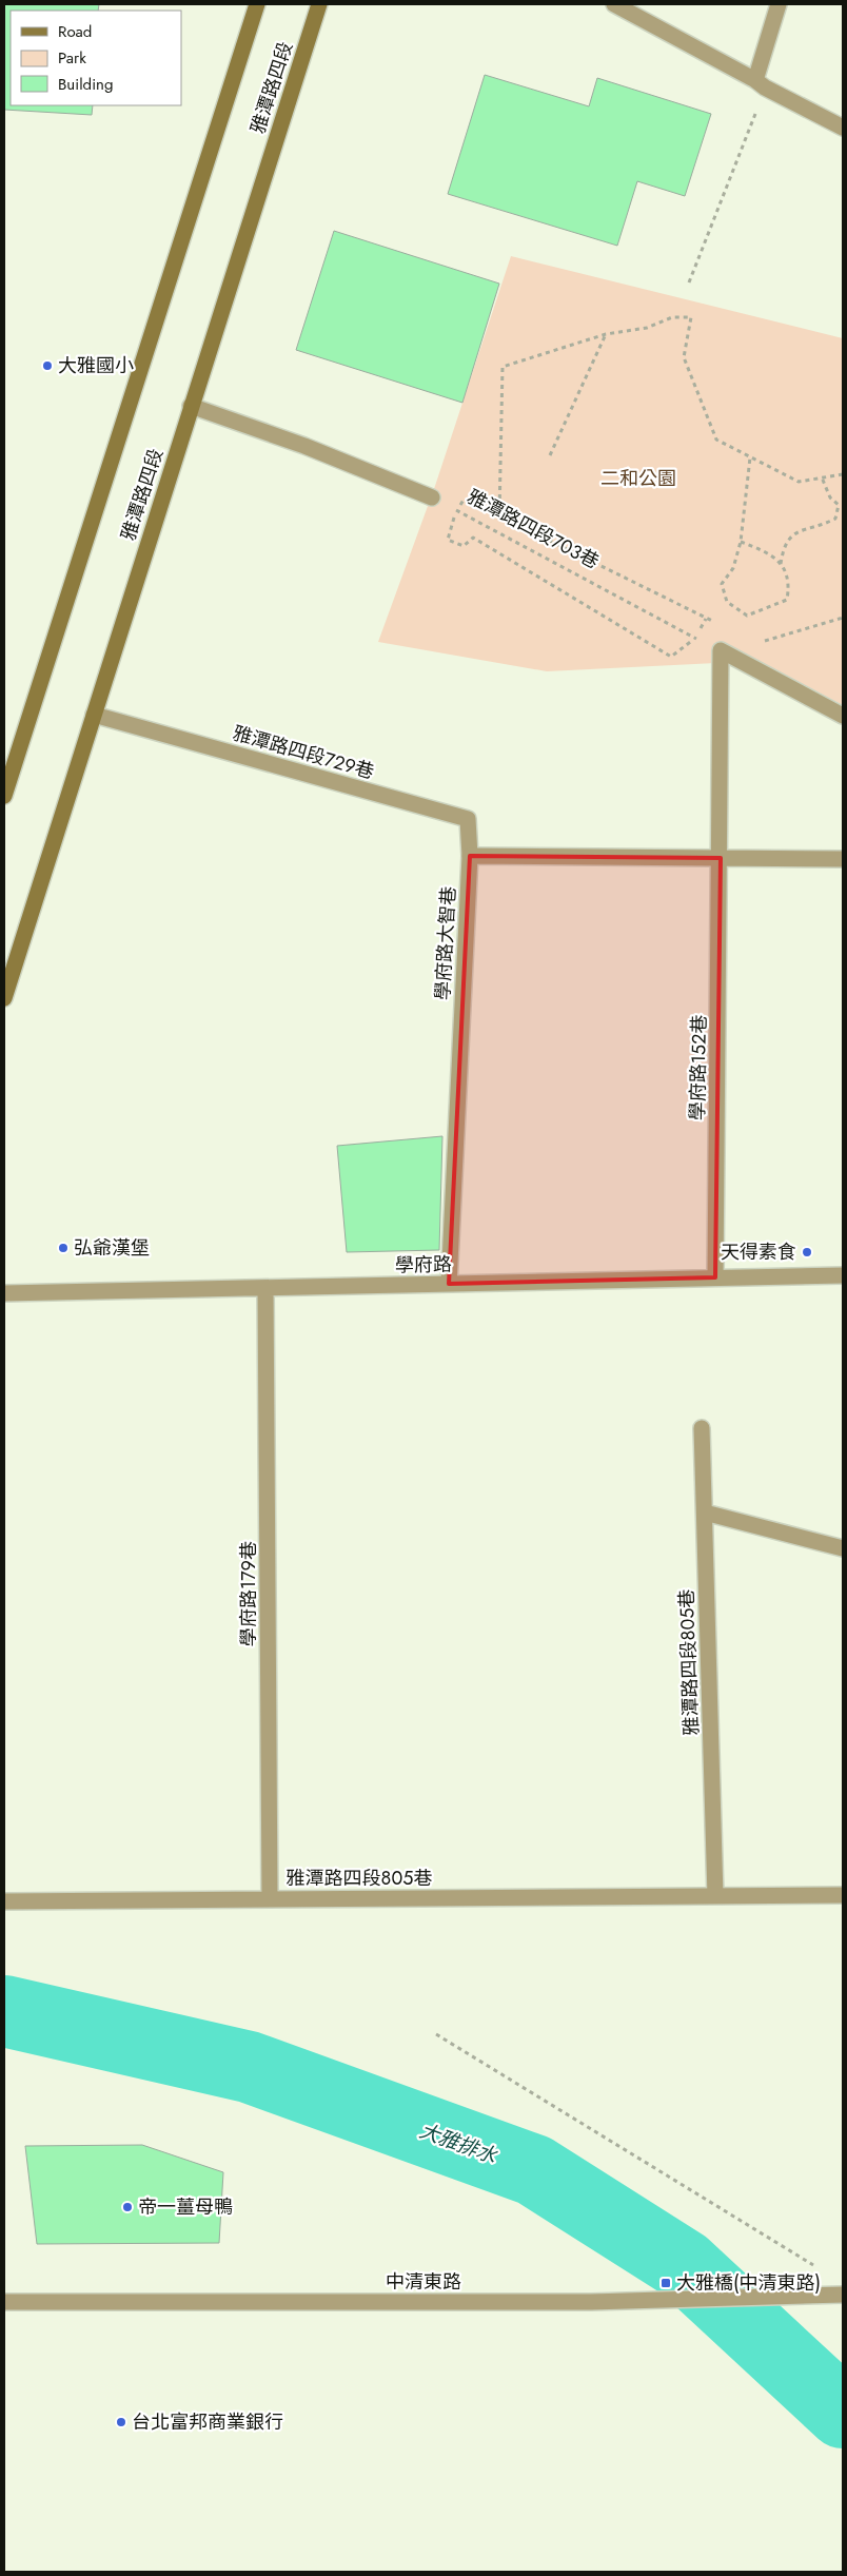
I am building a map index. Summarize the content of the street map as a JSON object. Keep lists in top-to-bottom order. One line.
{"streets":{"street":["雅潭路四段","雅潭路四段729巷","學府路大智巷","學府路152巷","學府路","學府路179巷","雅潭路四段805巷","中清東路"],"path":["雅潭路四段703巷"]},"crossings":[["雅潭路四段","雅潭路四段729巷"],["雅潭路四段729巷","學府路大智巷"],["學府路大智巷","學府路"],["學府路152巷","學府路"],["學府路","學府路179巷"],["學府路179巷","雅潭路四段805巷"]],"water":["大雅排水"],"parks":["二和公園"],"places":{"other":["大雅國小","弘爺漢堡","天得素食","帝一薑母鴨","台北富邦商業銀行"],"transit":["大雅橋(中清東路)"]},"legend":["Road","Park","Building"]}
